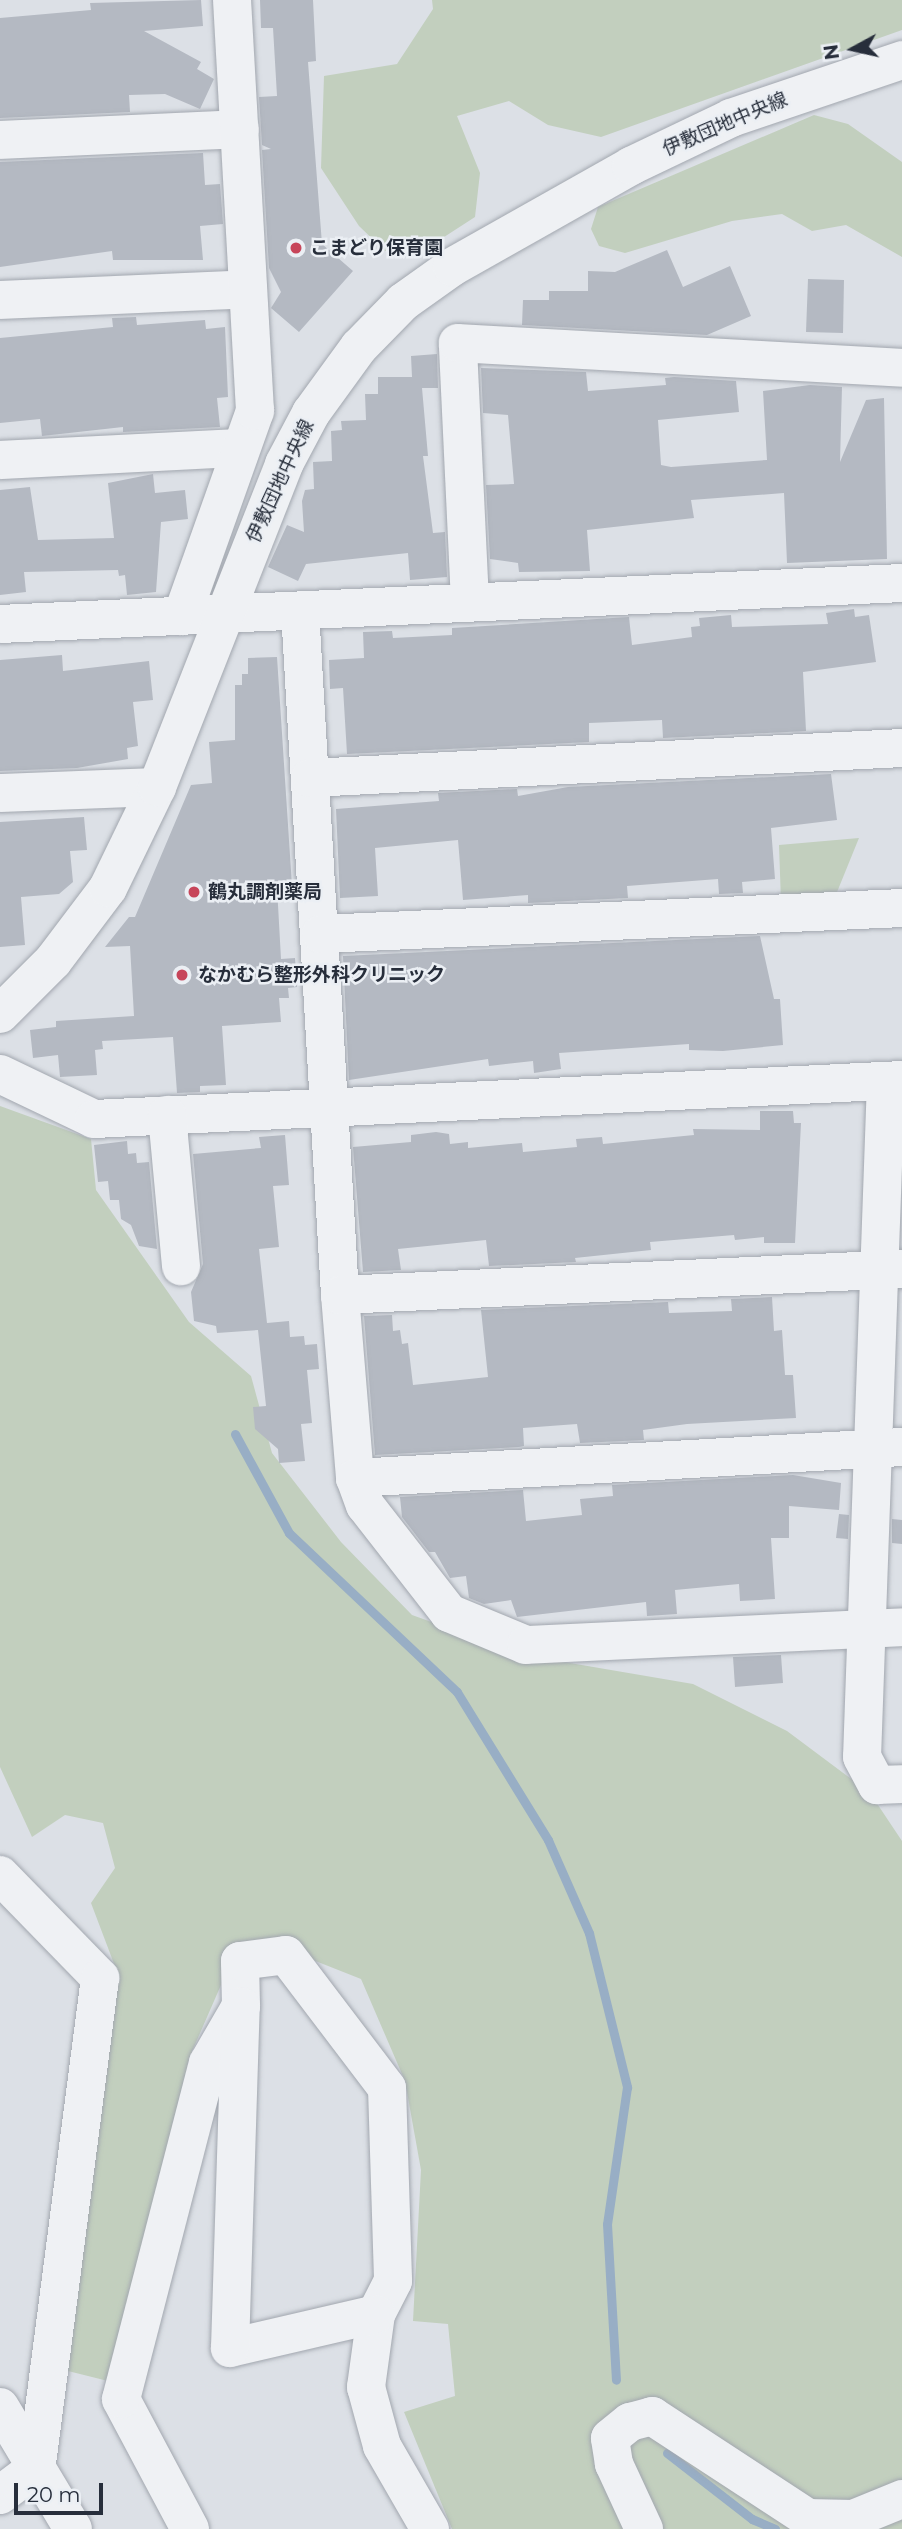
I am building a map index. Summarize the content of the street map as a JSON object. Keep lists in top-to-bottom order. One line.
{"streets":{"street":["伊敷団地中央線"]},"places":["こまどり保育園","鶴丸調剤薬局","なかむら整形外科クリニック"],"scale_bar":"20 m","north":"left"}
